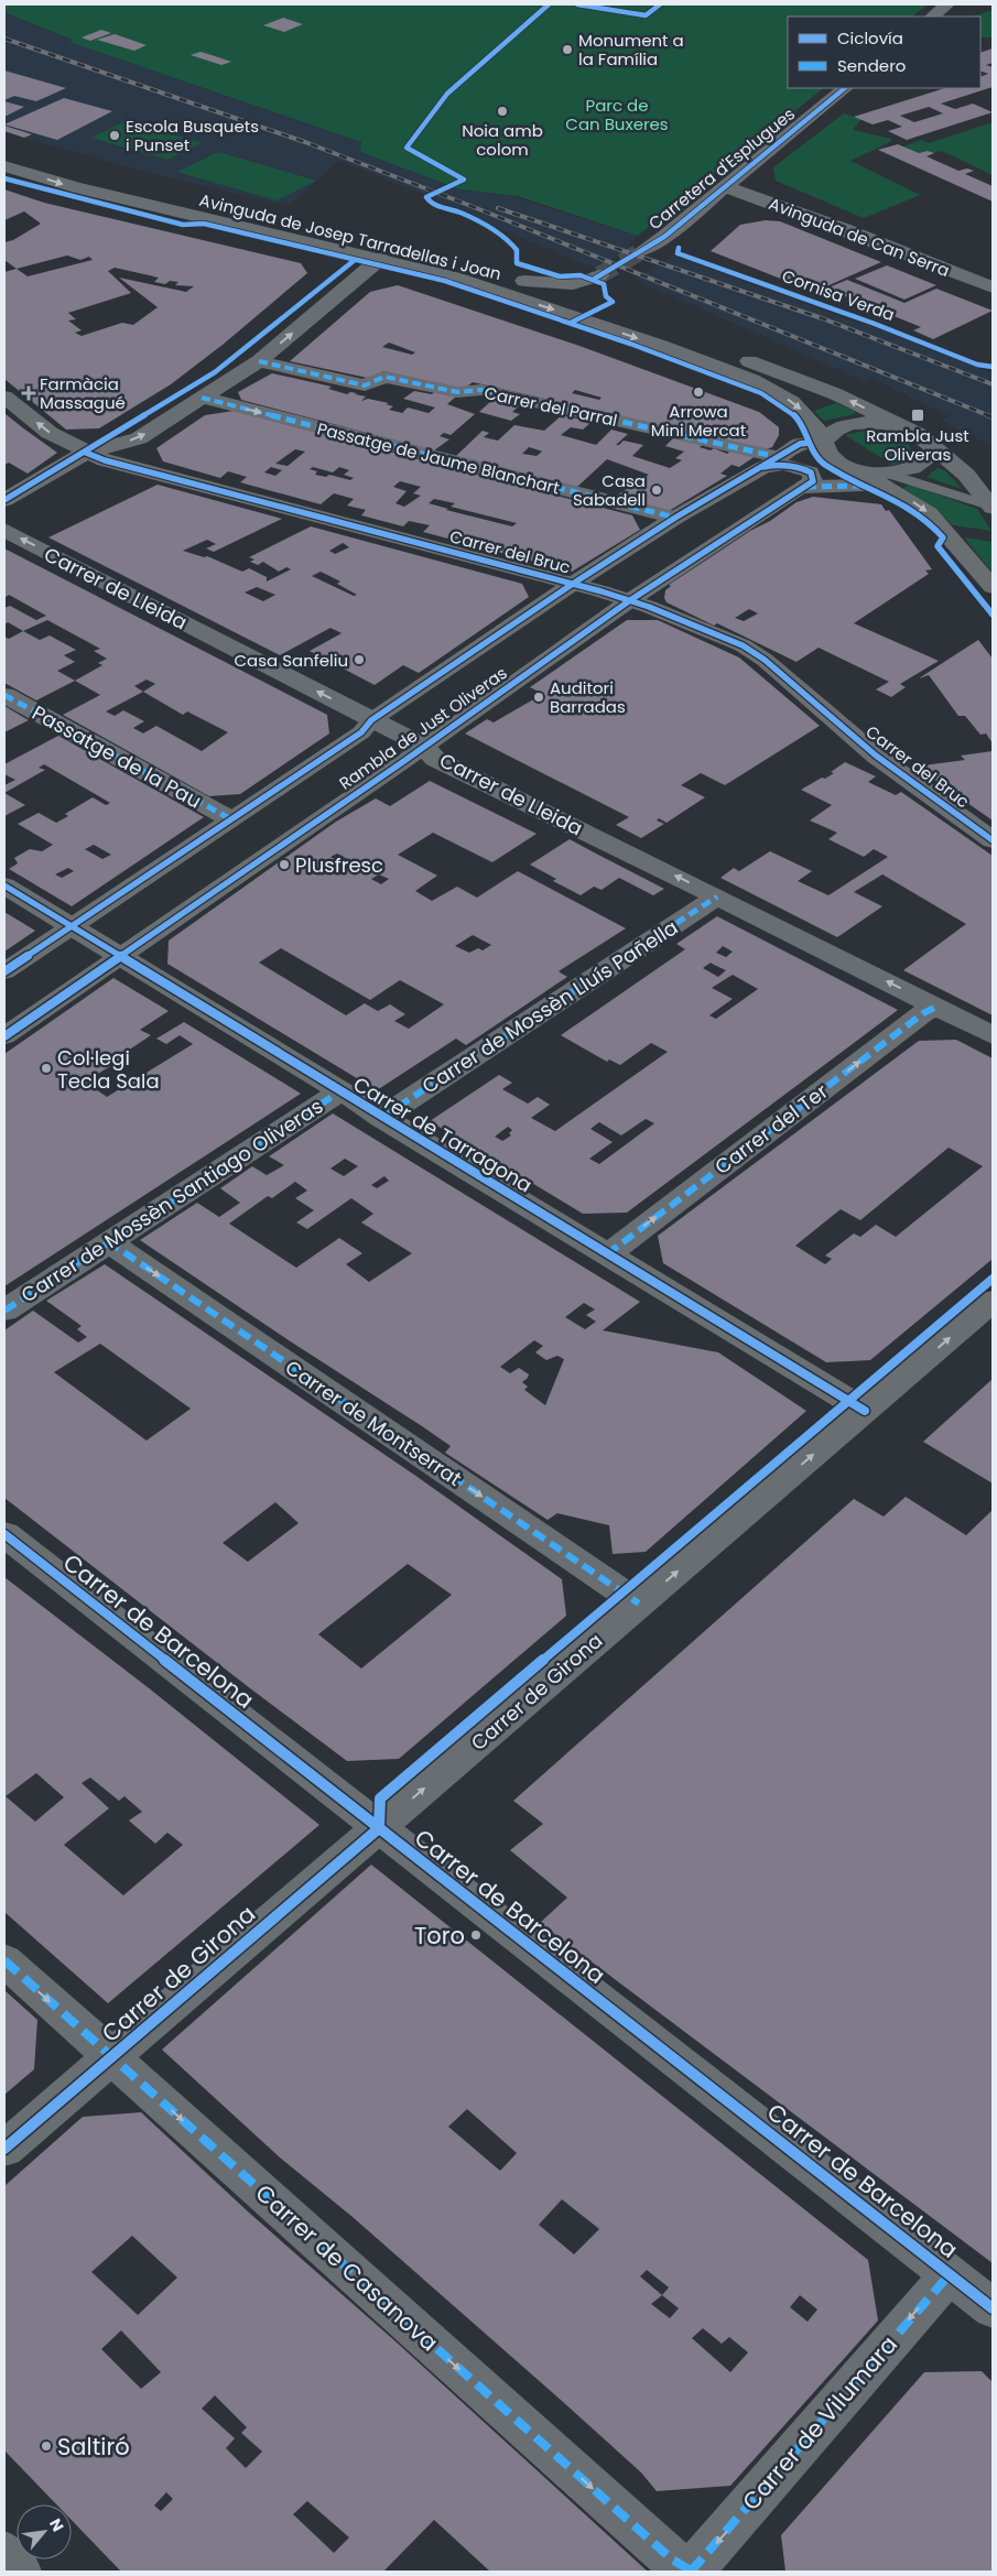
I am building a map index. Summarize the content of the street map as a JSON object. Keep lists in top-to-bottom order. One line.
{"streets":{"street":["Carretera d'Esplugues","Avinguda de Josep Tarradellas i Joan","Avinguda de Can Serra","Carrer del Parral","Passatge de Jaume Blanchart","Carrer del Bruc","Carrer de Lleida","Rambla de Just Oliveras","Passatge de la Pau","Carrer de Mossèn Lluís Pañella","Carrer del Ter","Carrer de Tarragona","Carrer de Mossèn Santiago Oliveras","Carrer de Montserrat","Carrer de Barcelona","Carrer de Girona","Carrer de Casanova","Carrer de Vilumara"],"cycle path":["Cornisa Verda"]},"crossings":[["Carretera d'Esplugues","Avinguda de Can Serra"],["Avinguda de Josep Tarradellas i Joan","Rambla de Just Oliveras"],["Carrer del Parral","Rambla de Just Oliveras"],["Passatge de Jaume Blanchart","Rambla de Just Oliveras"],["Carrer del Bruc","Rambla de Just Oliveras"],["Carrer de Lleida","Rambla de Just Oliveras"],["Carrer de Lleida","Carrer de Mossèn Lluís Pañella"],["Carrer de Lleida","Carrer del Ter"],["Rambla de Just Oliveras","Passatge de la Pau"],["Rambla de Just Oliveras","Carrer de Tarragona"],["Carrer de Mossèn Lluís Pañella","Carrer de Tarragona"],["Carrer del Ter","Carrer de Tarragona"],["Carrer de Tarragona","Carrer de Mossèn Santiago Oliveras"],["Carrer de Tarragona","Carrer de Girona"],["Carrer de Mossèn Santiago Oliveras","Carrer de Montserrat"],["Carrer de Montserrat","Carrer de Girona"],["Carrer de Barcelona","Carrer de Girona"],["Carrer de Barcelona","Carrer de Vilumara"],["Carrer de Girona","Carrer de Casanova"],["Carrer de Casanova","Carrer de Vilumara"]],"one_way":["Passatge de Jaume Blanchart","Carrer de Lleida","Carrer del Ter","Carrer de Montserrat","Carrer de Girona","Carrer de Casanova","Carrer de Vilumara"],"parks":["Parc de Can Buxeres"],"places":{"other":["Monument a la Família","Noia amb colom","Escola Busquets i Punset","Arrowa Mini Mercat","Casa Sabadell","Casa Sanfeliu","Auditori Barradas","Plusfresc","Col·legi Tecla Sala","Toro","Saltiró"],"health":["Farmàcia Massagué"],"transit":["Rambla Just Oliveras"]},"legend":["Ciclovía","Sendero"],"north":"top right"}
